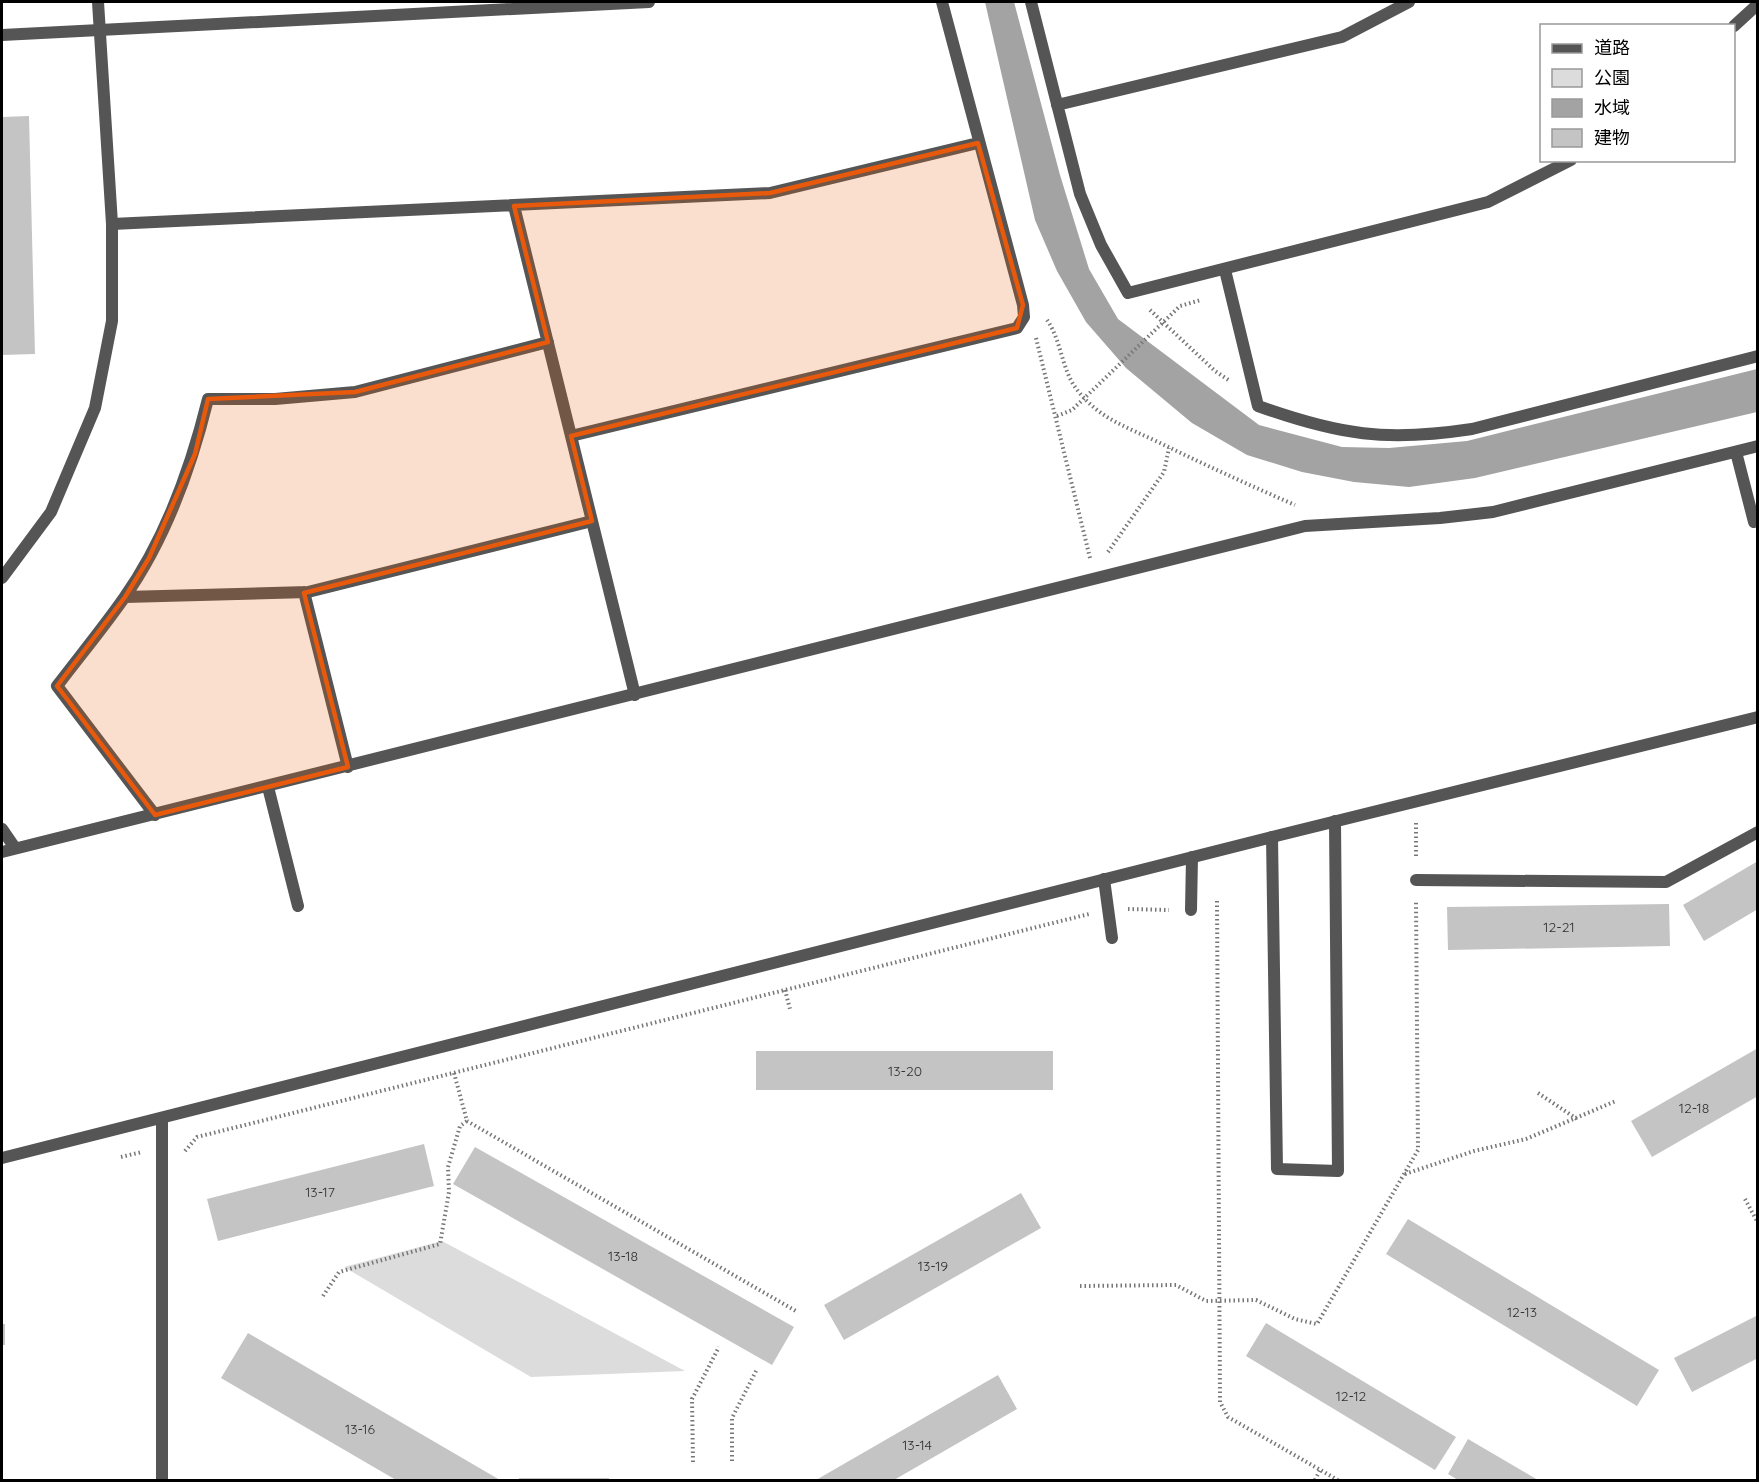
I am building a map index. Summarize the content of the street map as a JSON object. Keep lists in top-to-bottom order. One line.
{"house_numbers":["12-21","13-20","12-18","13-17","13-18","13-19","12-13","12-12","13-16","13-14"],"legend":["道路","公園","水域","建物"]}
